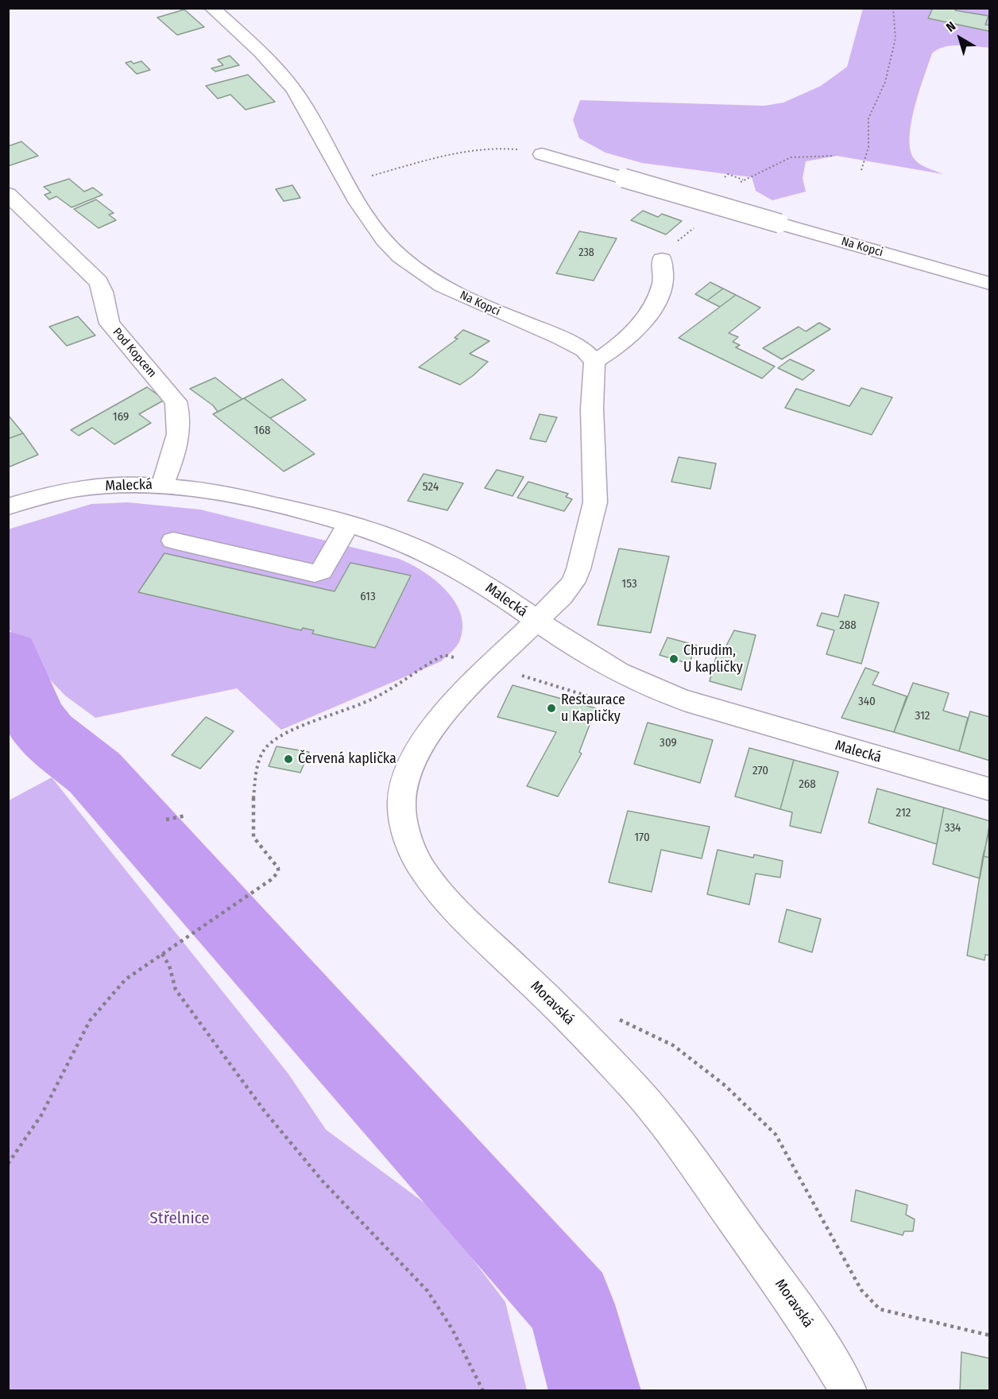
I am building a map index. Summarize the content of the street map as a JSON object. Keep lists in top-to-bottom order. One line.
{"streets":{"street":["Na Kopci","Pod Kopcem","Malecká","Moravská"]},"crossings":[["Pod Kopcem","Malecká"],["Malecká","Moravská"]],"parks":["Střelnice"],"places":["Chrudim, U kapličky","Restaurace u Kapličky","Červená kaplička"],"house_numbers":["238","169","168","524","153","613","288","340","312","309","270","268","212","334","170"],"north":"top left"}
